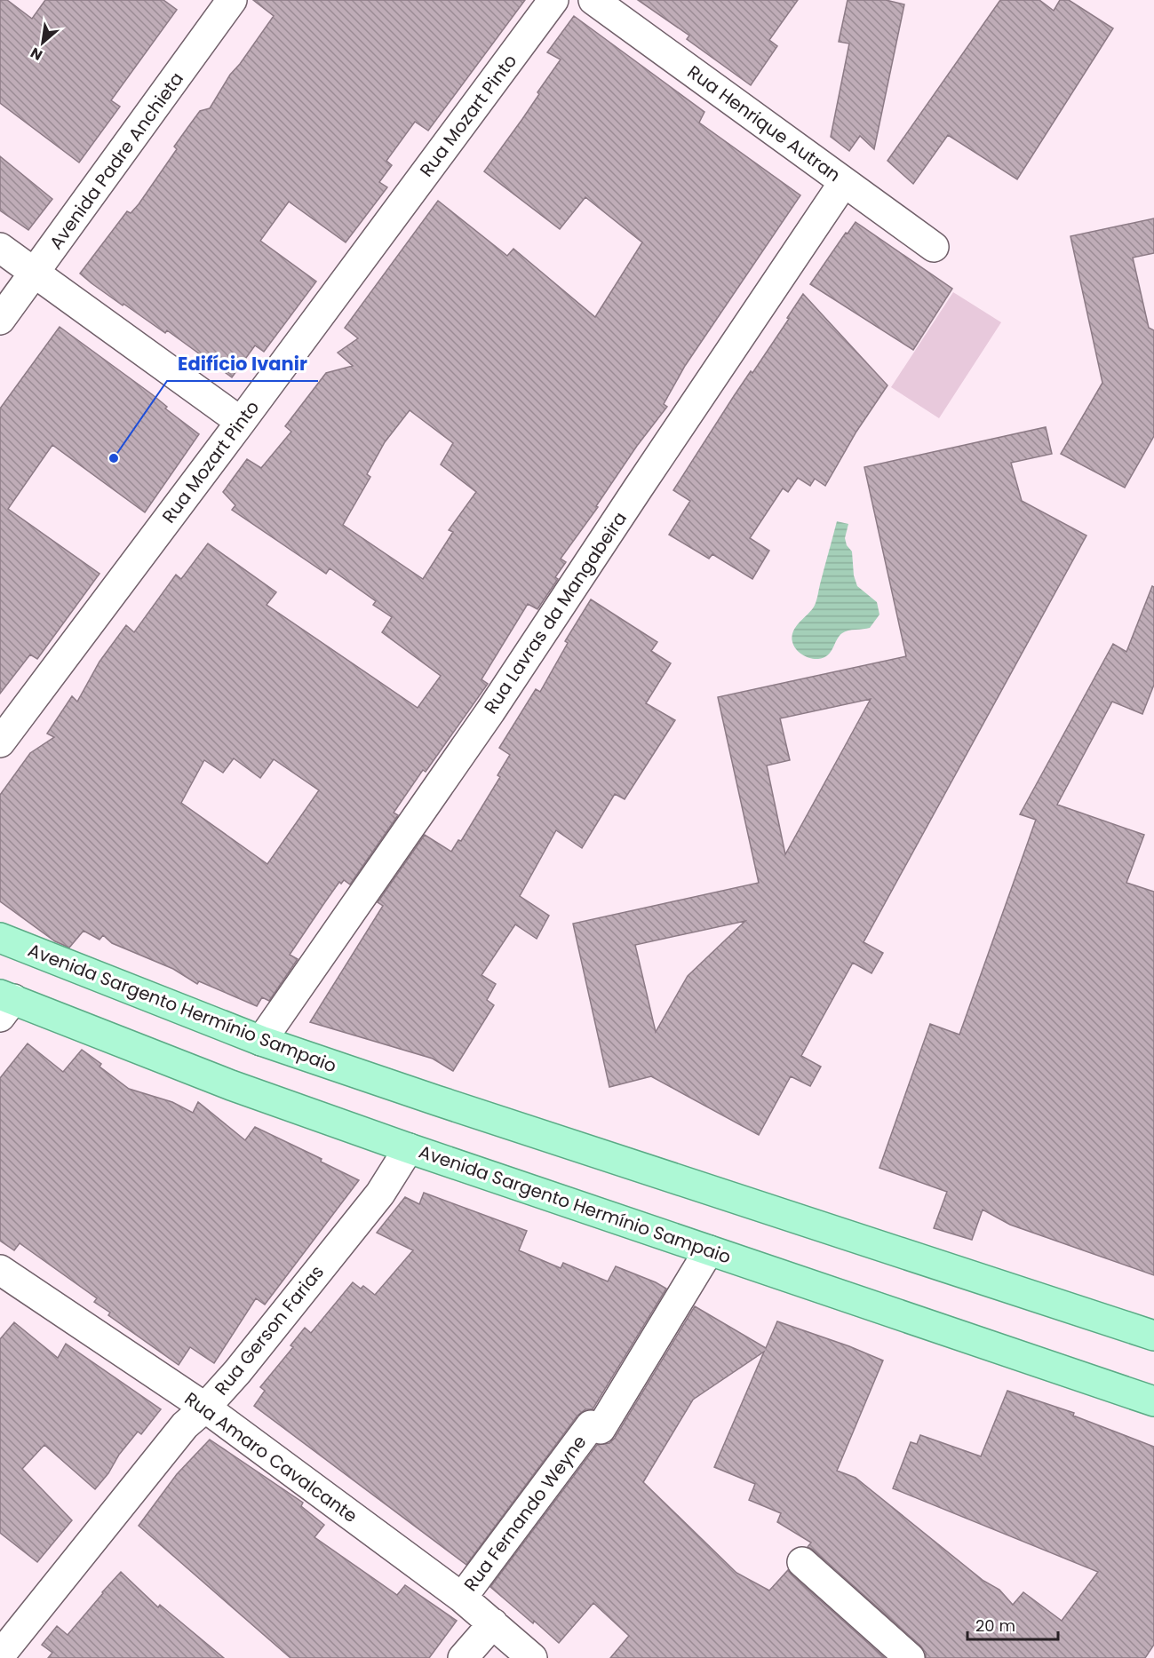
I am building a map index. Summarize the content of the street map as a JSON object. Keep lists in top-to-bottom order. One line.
{"streets":{"main road":["Avenida Sargento Hermínio Sampaio"],"street":["Rua Mozart Pinto","Rua Henrique Autran","Avenida Padre Anchieta","Rua Lavras da Mangabeira","Rua Gerson Farias","Rua Amaro Cavalcante","Rua Fernando Weyne"]},"crossings":[["Rua Henrique Autran","Rua Lavras da Mangabeira"],["Rua Lavras da Mangabeira","Avenida Sargento Hermínio Sampaio"],["Avenida Sargento Hermínio Sampaio","Rua Gerson Farias"],["Avenida Sargento Hermínio Sampaio","Rua Fernando Weyne"],["Rua Gerson Farias","Rua Amaro Cavalcante"],["Rua Amaro Cavalcante","Rua Fernando Weyne"]],"places":["Edifício Ivanir"],"scale_bar":"20 m","north":"bottom left"}
